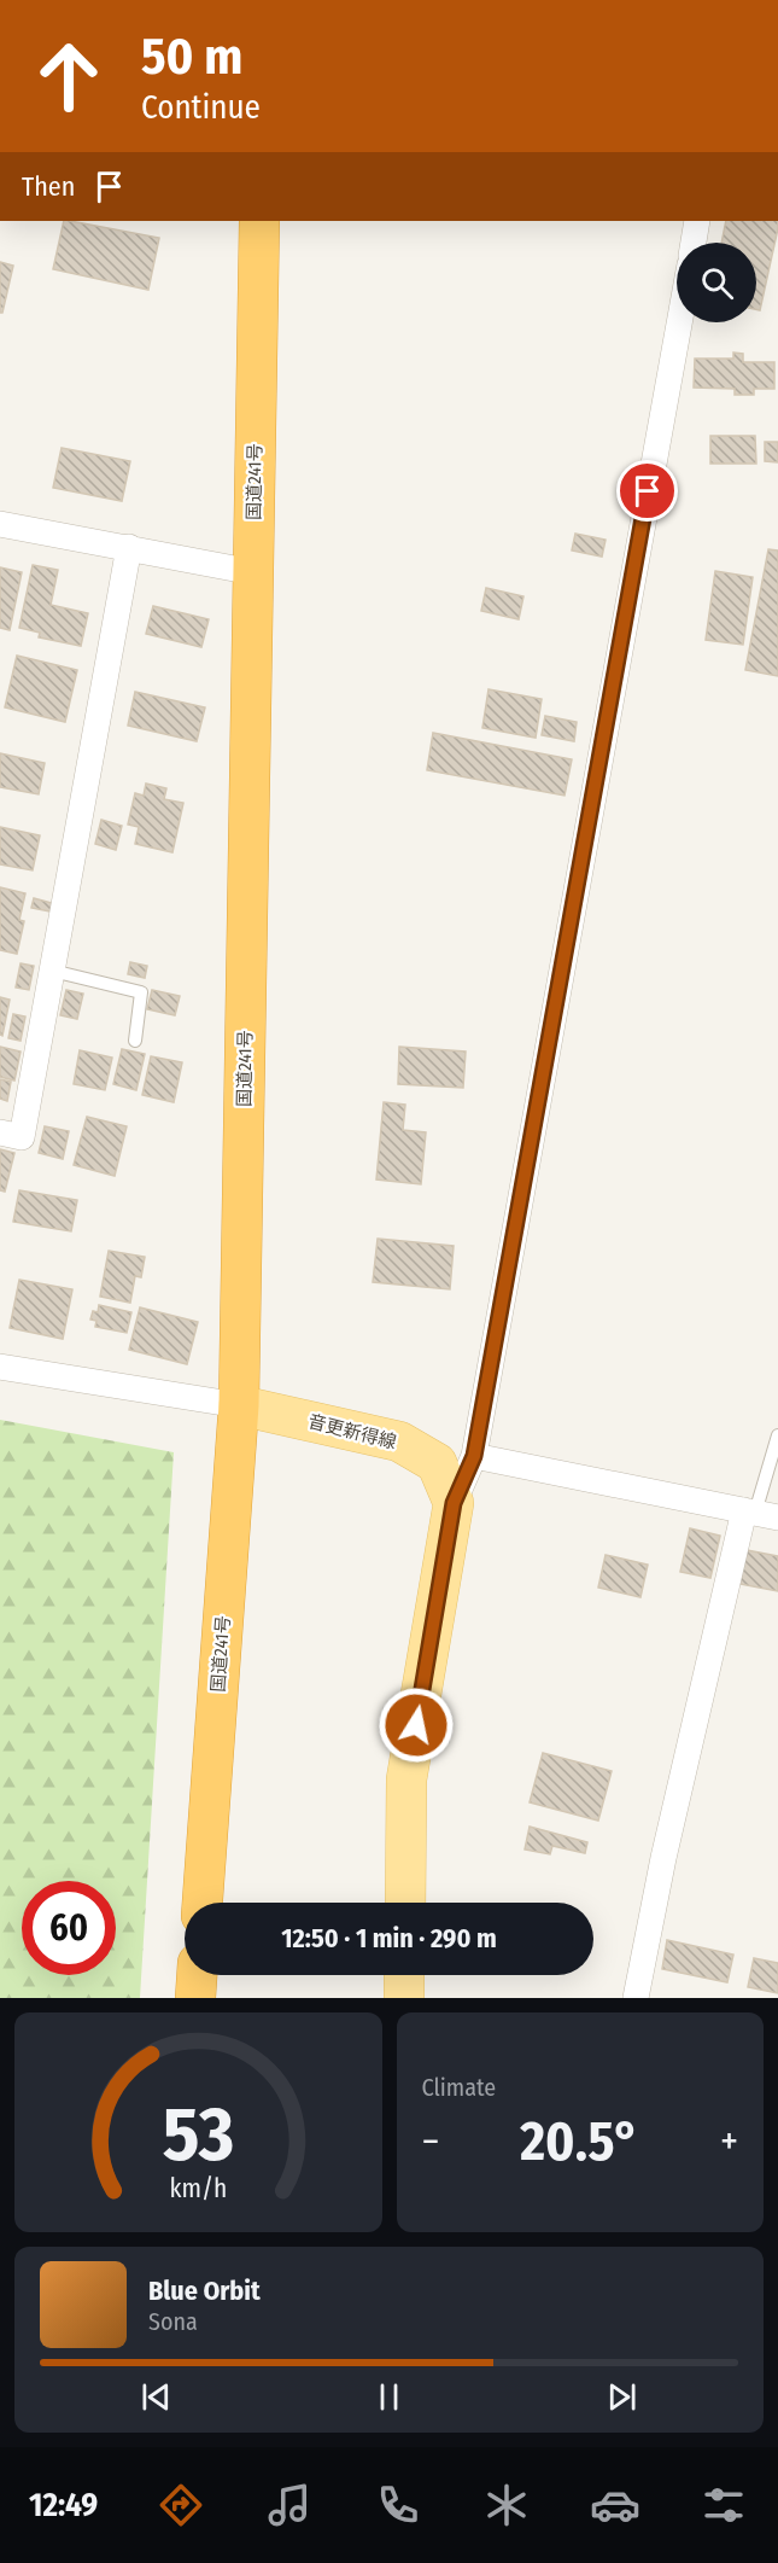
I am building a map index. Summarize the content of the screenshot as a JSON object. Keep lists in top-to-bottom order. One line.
{"streets":{"highway":["国道241号"],"main road":["音更新得線"]},"crossings":[["国道241号","音更新得線"]],"page":{"turn":["50 m","Continue"],"then":"Then","limit":"60","trip":"12:50 · 1 min · 290 m","tile":"Climate","heat":["−","20.5°","+"],"song":["Blue Orbit","Sona"],"tabs":"12:49","gauge":["53","km/h"]}}
